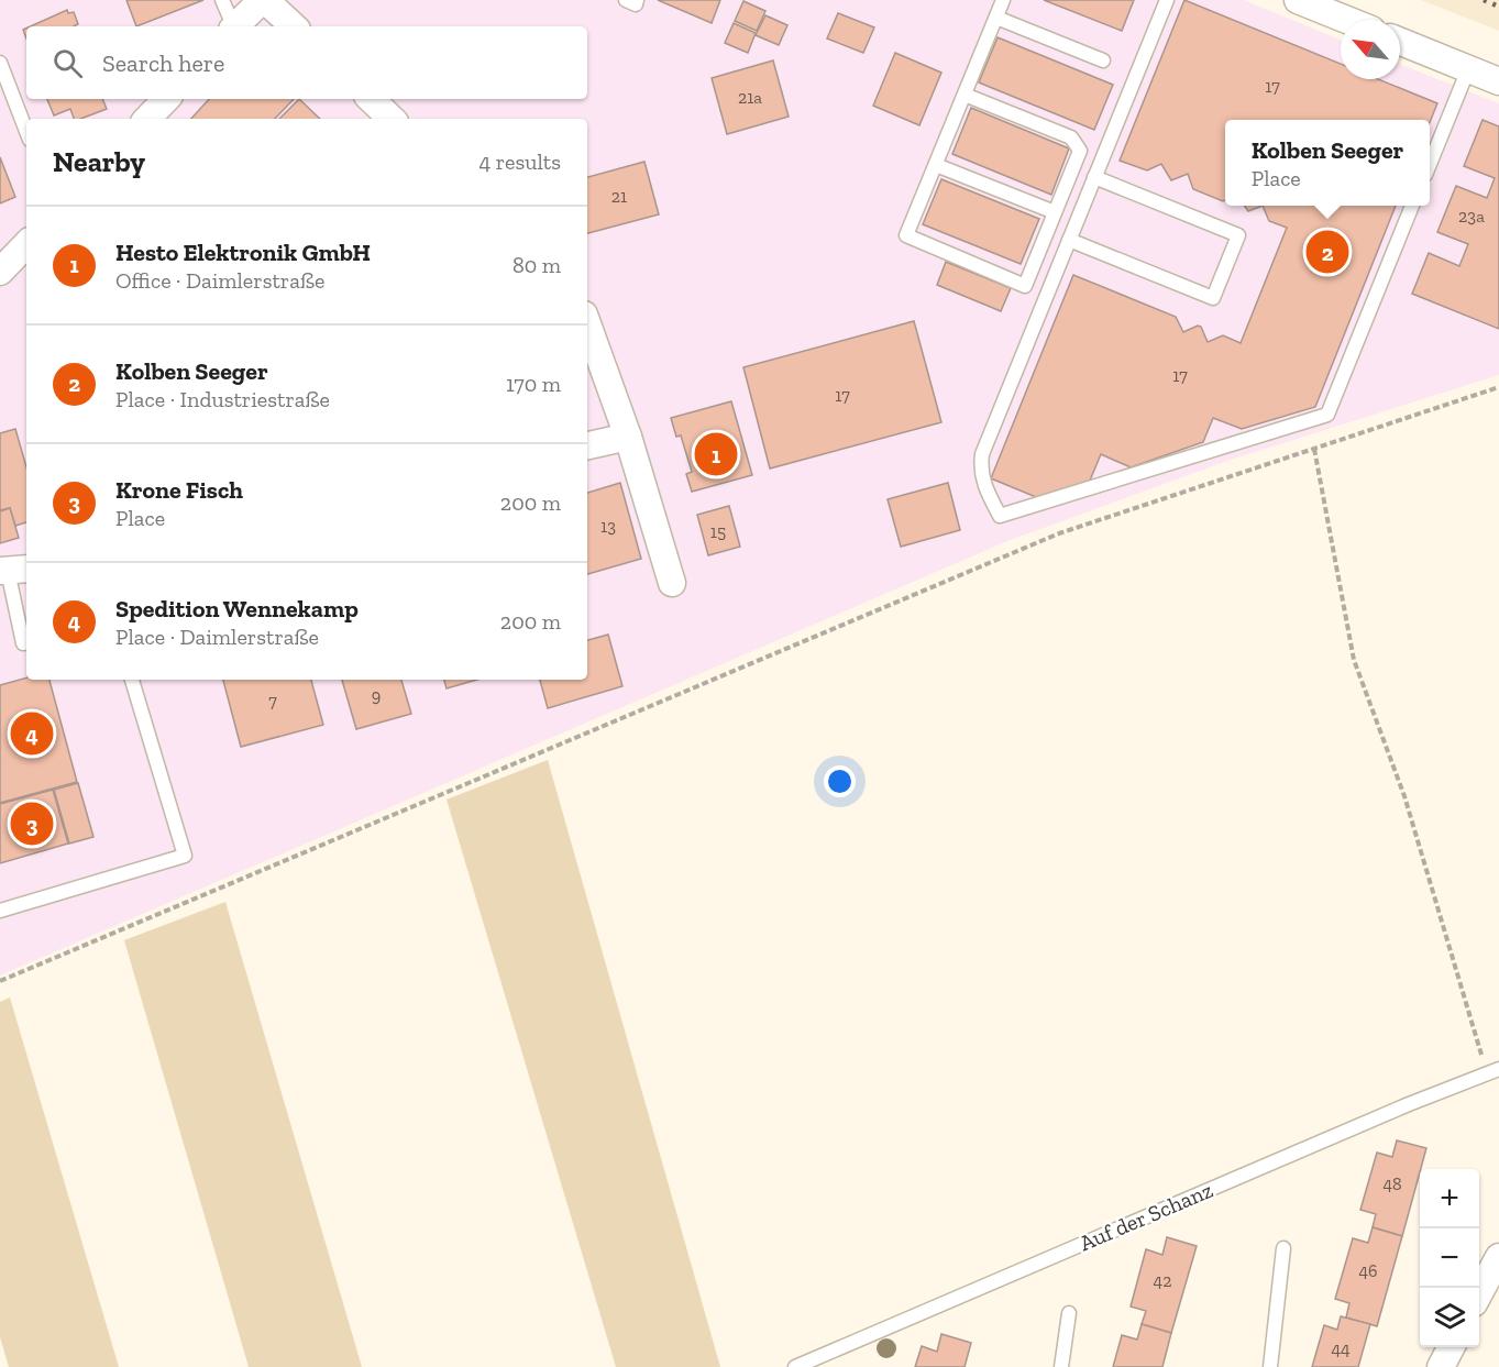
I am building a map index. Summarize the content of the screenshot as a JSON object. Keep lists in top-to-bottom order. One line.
{"streets":{"lane":["Auf der Schanz"]},"house_numbers":["17","21a","21","23a","17","17","13","15","9","7","48","46","42","44"],"north":"top left","page":{"search":"Search here","heading":["Nearby","4 results"],"popup":["Kolben Seeger","Place"],"list":[{"mark":"1","name":"Hesto Elektronik GmbH","note":"Office · Daimlerstraße","value":"80 m"},{"mark":"2","name":"Kolben Seeger","note":"Place · Industriestraße","value":"170 m"},{"mark":"3","name":"Krone Fisch","note":"Place","value":"200 m"},{"mark":"4","name":"Spedition Wennekamp","note":"Place · Daimlerstraße","value":"200 m"}],"pins":["2","1","4","3"],"map_buttons":["+","−"]}}
